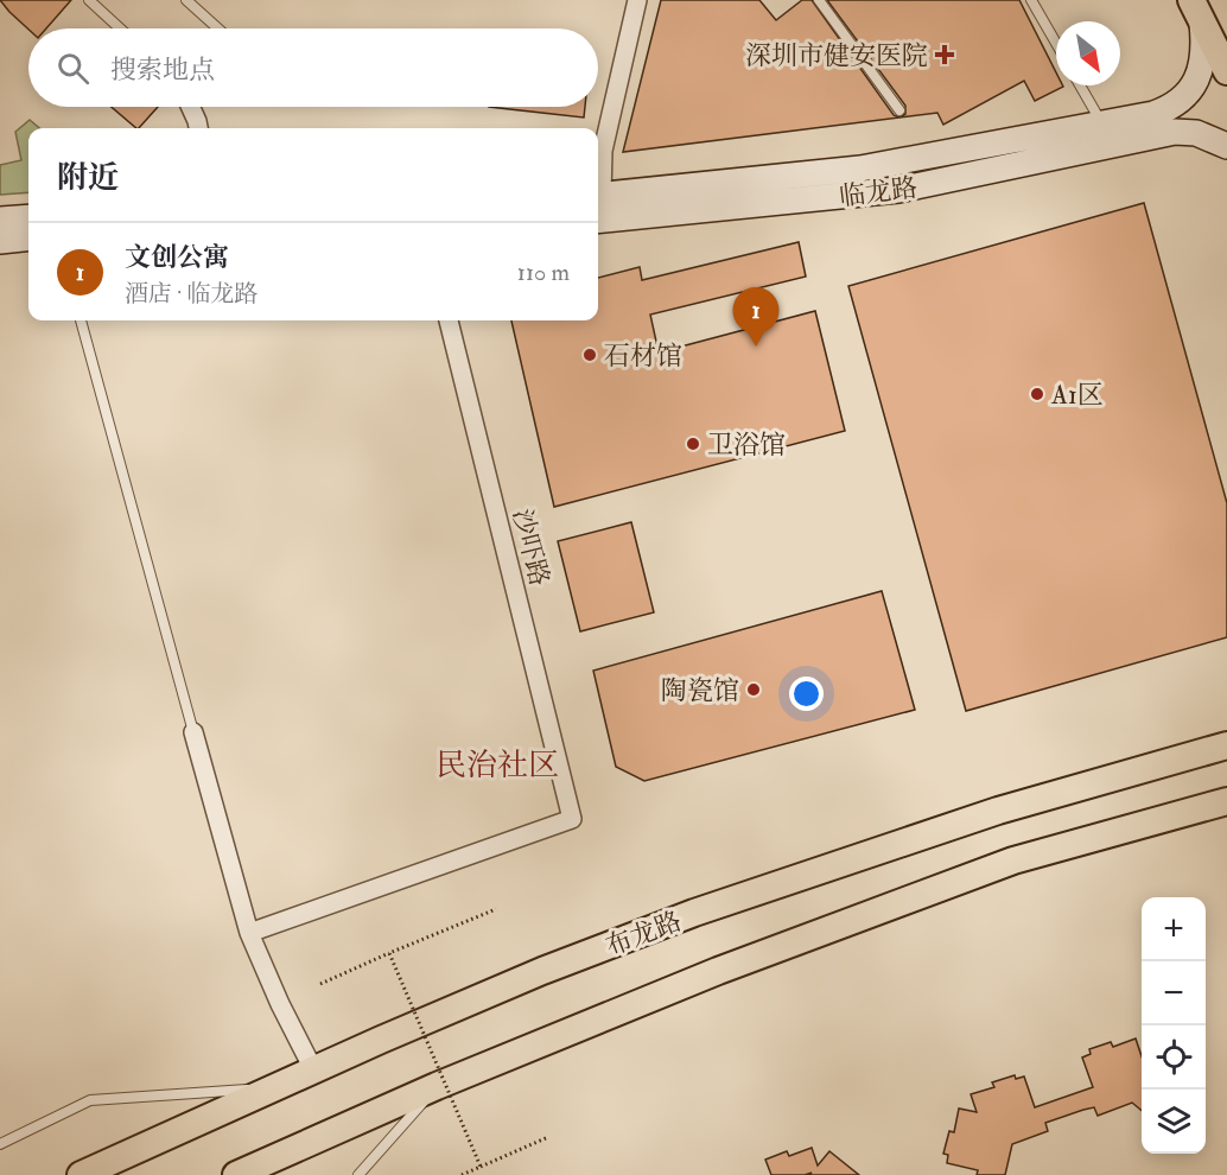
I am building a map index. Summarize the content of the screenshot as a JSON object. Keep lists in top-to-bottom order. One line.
{"streets":{"main road":["临龙路","布龙路"],"street":["沙吓路"]},"districts":["民治社区"],"places":{"health":["深圳市健安医院"],"other":["石材馆","A1区","卫浴馆","陶瓷馆"]},"north":"bottom right","page":{"search":"搜索地点","heading":"附近","list":[{"mark":"1","name":"文创公寓","note":"酒店 · 临龙路","value":"110 m"}],"pins":"1","map_buttons":["+","−"]}}
